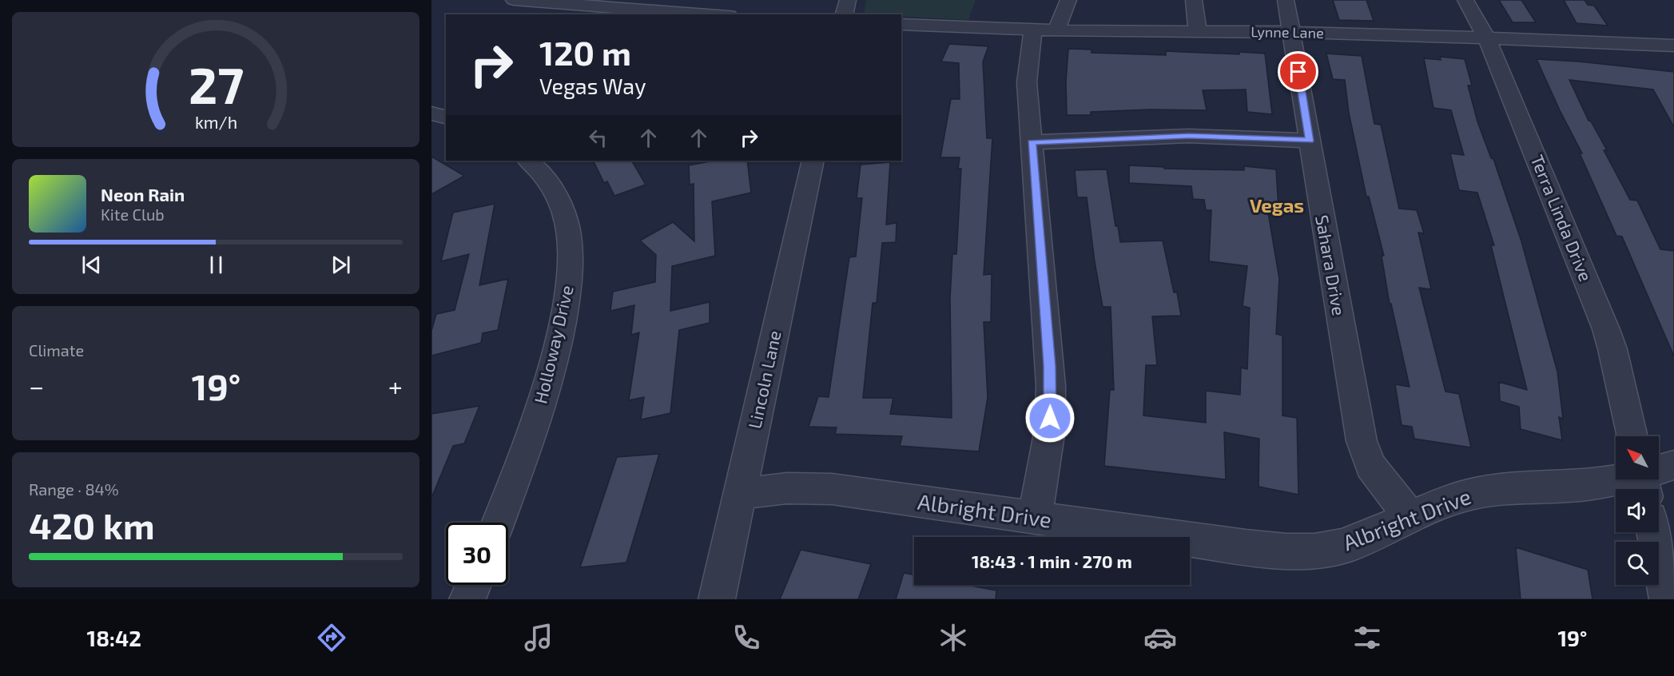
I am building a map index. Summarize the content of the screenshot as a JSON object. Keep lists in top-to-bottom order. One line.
{"streets":{"street":["Lynne Lane","Terra Linda Drive","Sahara Drive","Holloway Drive","Lincoln Lane","Albright Drive"]},"crossings":[["Lynne Lane","Terra Linda Drive"],["Lynne Lane","Sahara Drive"],["Sahara Drive","Albright Drive"],["Lincoln Lane","Albright Drive"]],"districts":["Vegas"],"north":"top left","page":{"turn":["120 m","Vegas Way"],"song":["Neon Rain","Kite Club"],"tile":["Climate",["Range · 84%","420 km"]],"heat":["−","19°","+"],"limit":"30","trip":"18:43 · 1 min · 270 m","tabs":["18:42","19°"],"gauge":["27","km/h"]}}
